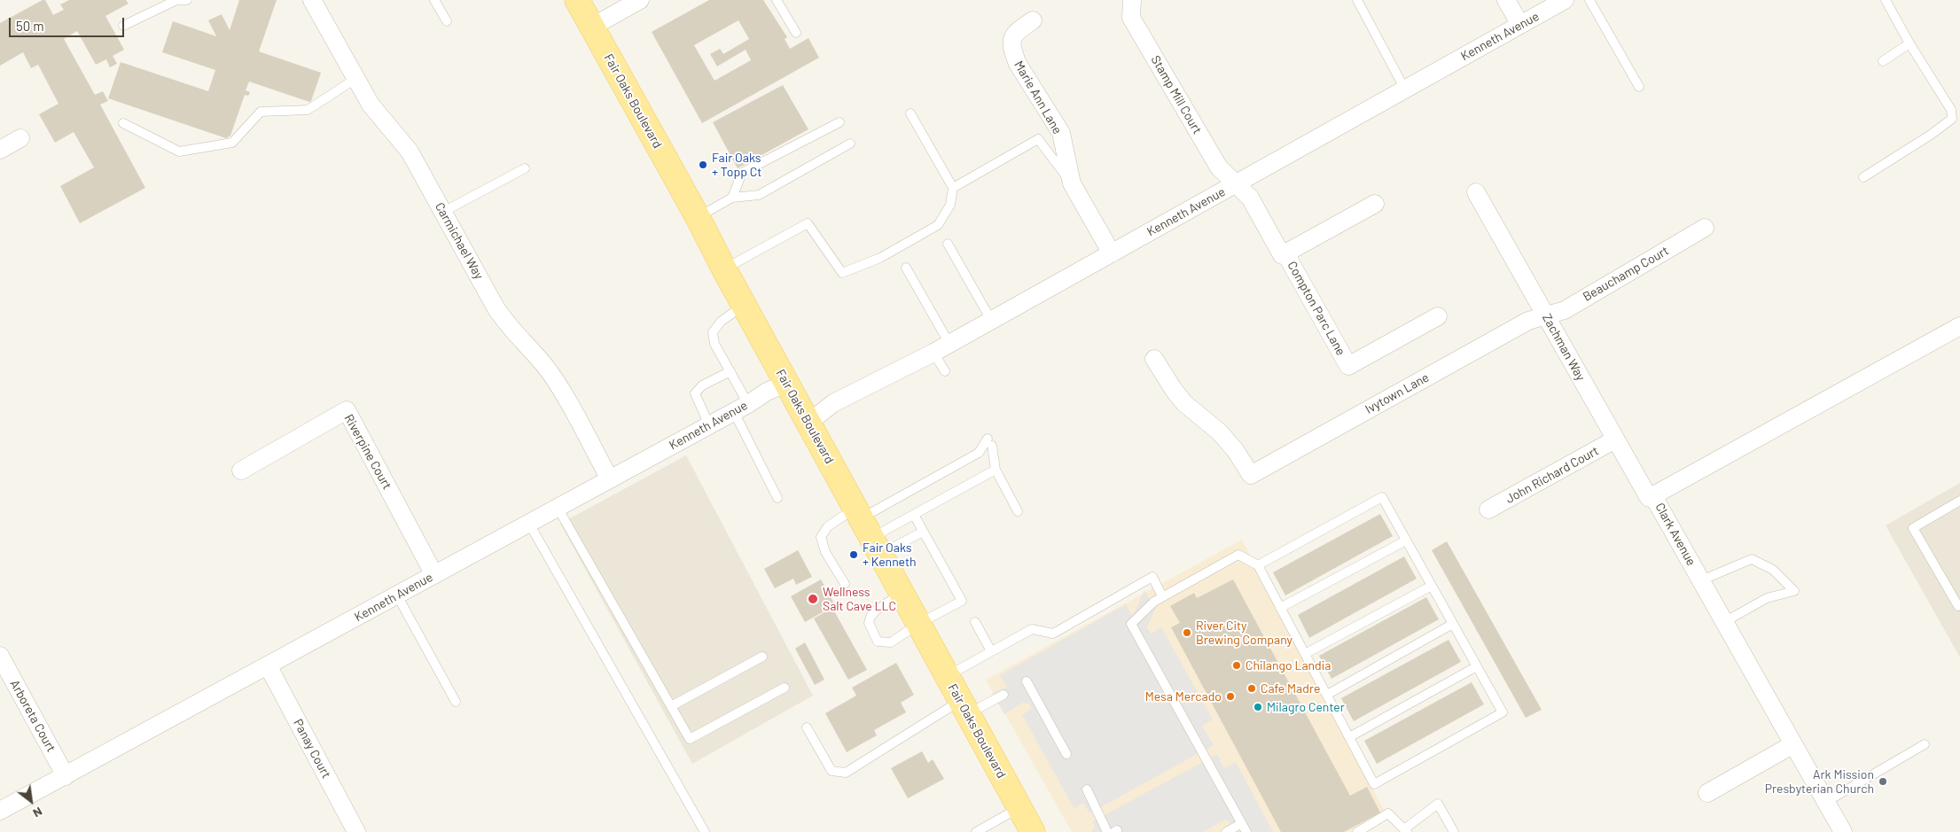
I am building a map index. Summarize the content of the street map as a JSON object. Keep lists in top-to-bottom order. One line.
{"streets":{"main road":["Fair Oaks Boulevard"],"street":["Kenneth Avenue","Stamp Mill Court","Marie Ann Lane","Carmichael Way","Beauchamp Court","Compton Parc Lane","Zachman Way","Ivytown Lane","Riverpine Court","John Richard Court","Clark Avenue","Arboreta Court","Panay Court"]},"crossings":[["Kenneth Avenue","Stamp Mill Court"],["Kenneth Avenue","Marie Ann Lane"],["Kenneth Avenue","Fair Oaks Boulevard"],["Kenneth Avenue","Carmichael Way"],["Kenneth Avenue","Compton Parc Lane"],["Kenneth Avenue","Riverpine Court"],["Kenneth Avenue","Arboreta Court"],["Kenneth Avenue","Panay Court"],["Stamp Mill Court","Compton Parc Lane"],["Beauchamp Court","Zachman Way"],["Beauchamp Court","Ivytown Lane"],["Zachman Way","Ivytown Lane"],["Zachman Way","John Richard Court"],["Zachman Way","Clark Avenue"]],"places":["Fair Oaks + Topp Ct","Fair Oaks + Kenneth","Wellness Salt Cave LLC","River City Brewing Company","Chilango Landia","Cafe Madre","Mesa Mercado","Milagro Center","Ark Mission Presbyterian Church"],"scale_bar":"50 m","north":"bottom right"}
